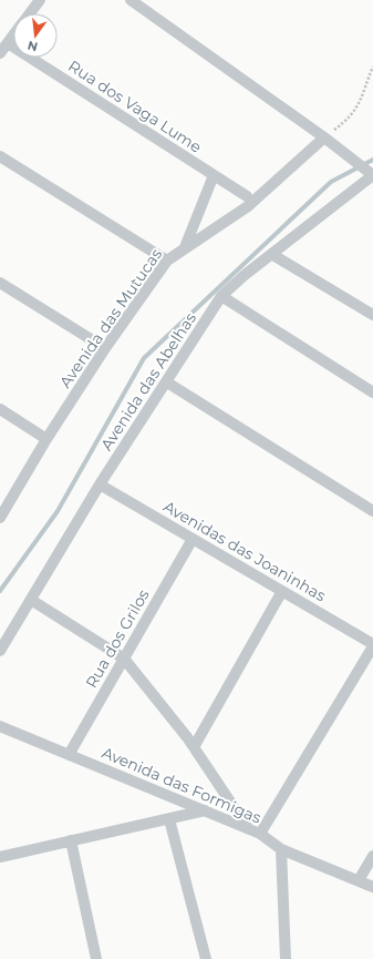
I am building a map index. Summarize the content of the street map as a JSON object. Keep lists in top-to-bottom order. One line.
{"streets":{"street":["Rua dos Vaga Lume","Avenida das Mutucas","Avenida das Abelhas","Avenidas das Joaninhas","Rua dos Grilos","Avenida das Formigas"]},"crossings":[["Avenida das Abelhas","Avenidas das Joaninhas"],["Avenidas das Joaninhas","Rua dos Grilos"],["Rua dos Grilos","Avenida das Formigas"]],"north":"bottom"}
